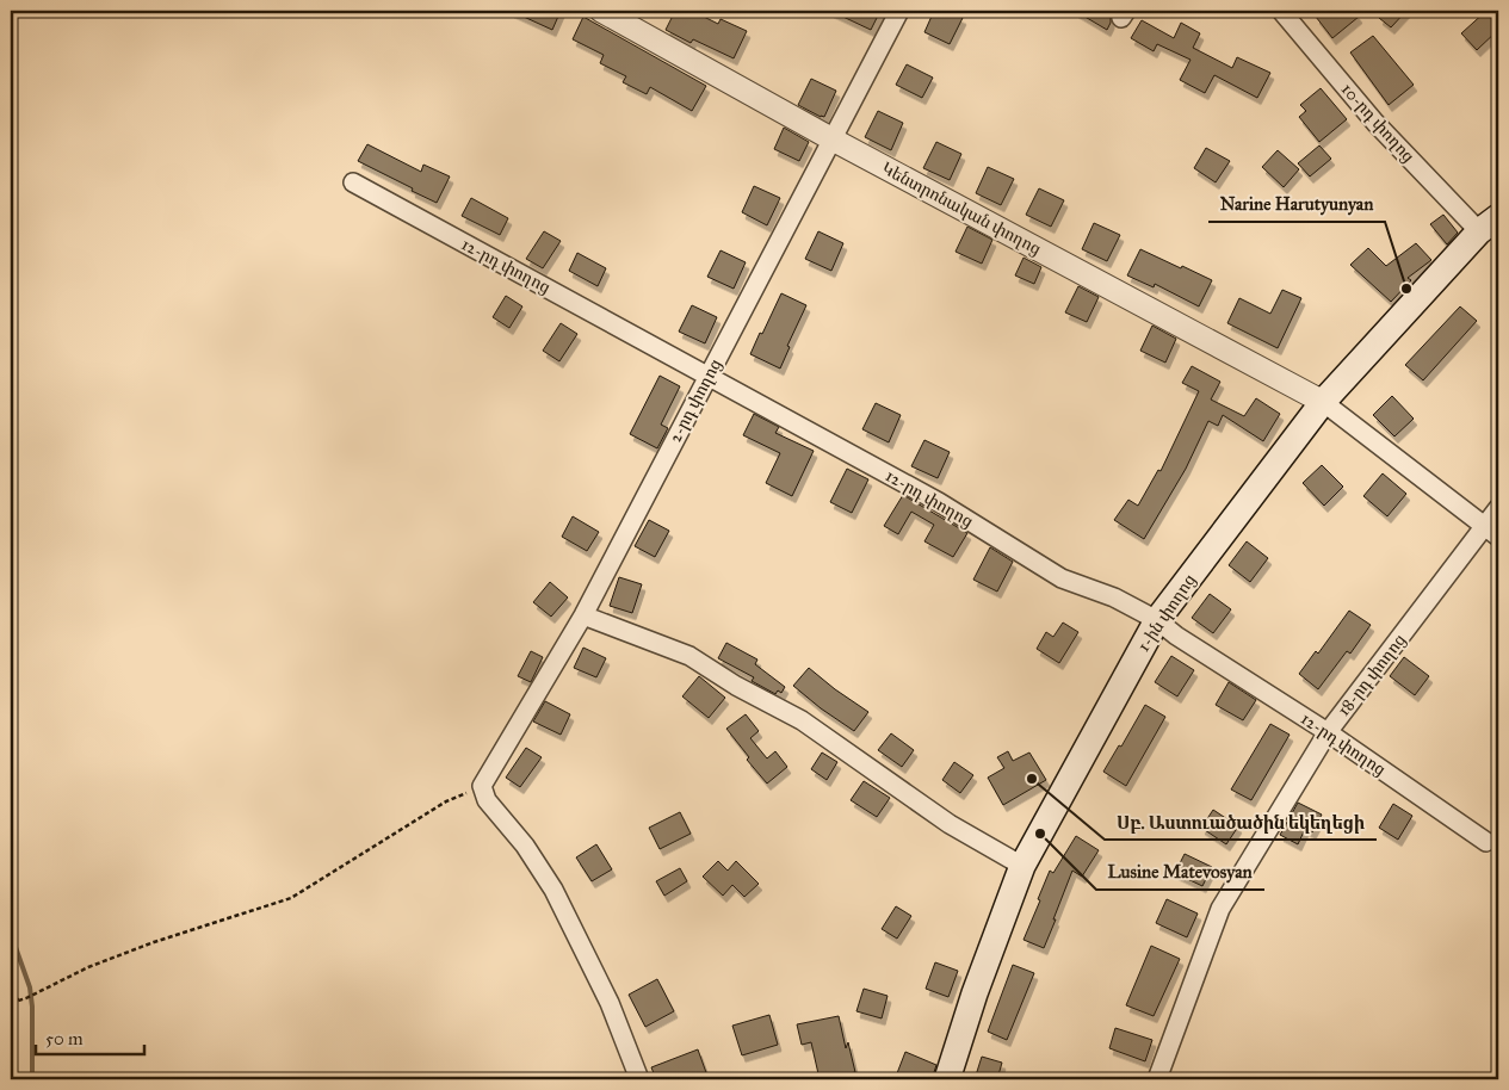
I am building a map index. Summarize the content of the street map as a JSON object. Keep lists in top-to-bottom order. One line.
{"streets":{"main road":["1-ին փողոց"],"street":["10-րդ փողոց","Կենտրոնական փողոց","12-րդ փողոց","2-րդ փողոց","18-րդ փողոց"]},"crossings":[["10-րդ փողոց","1-ին փողոց"],["Կենտրոնական փողոց","2-րդ փողոց"],["Կենտրոնական փողոց","1-ին փողոց"],["12-րդ փողոց","2-րդ փողոց"],["12-րդ փողոց","1-ին փողոց"],["12-րդ փողոց","18-րդ փողոց"]],"places":["Narine Harutyunyan","Սբ. Աստուածածին եկեղեցի","Lusine Matevosyan"],"scale_bar":"50 m"}
